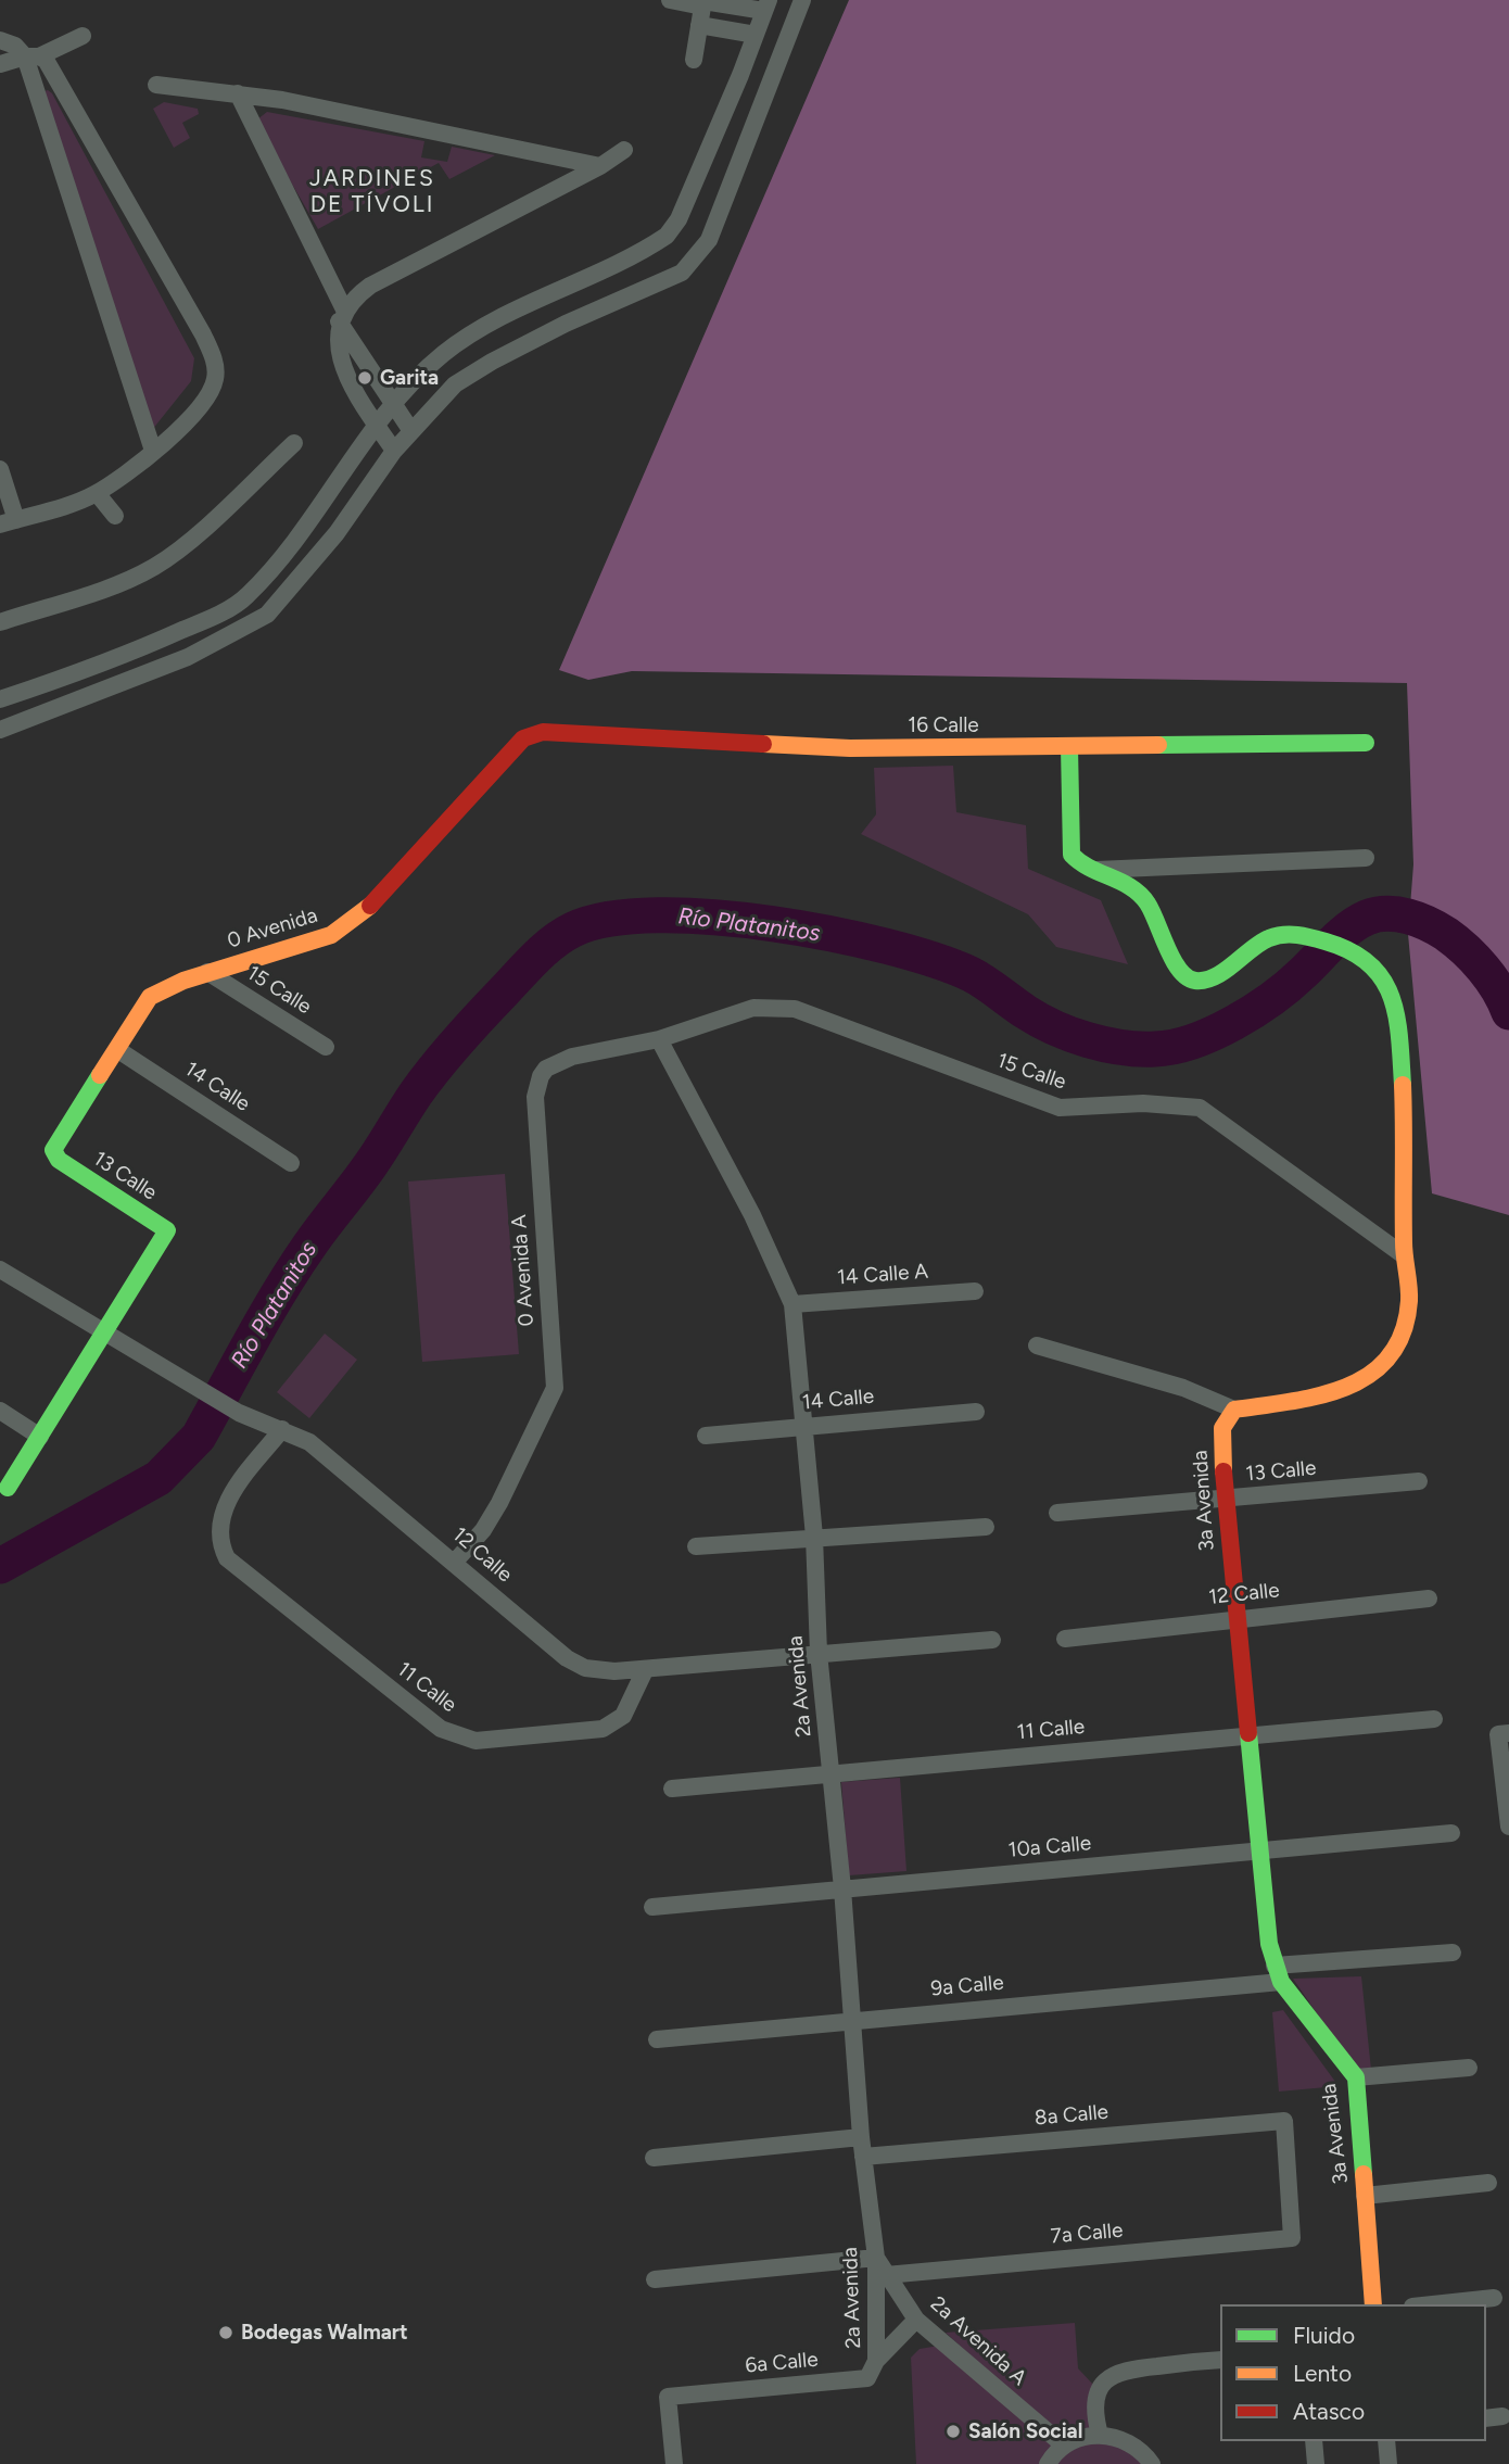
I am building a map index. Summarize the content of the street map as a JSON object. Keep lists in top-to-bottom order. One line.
{"streets":{"street":["16 Calle","0 Avenida","15 Calle","14 Calle","13 Calle","0 Avenida A","14 Calle A","3a Avenida","12 Calle","2a Avenida","11 Calle","10a Calle","9a Calle","8a Calle","7a Calle","2a Avenida A","6a Calle"]},"crossings":[["16 Calle","0 Avenida"],["0 Avenida","15 Calle"],["0 Avenida","14 Calle"],["0 Avenida","13 Calle"],["15 Calle","0 Avenida A"],["15 Calle","2a Avenida"],["14 Calle","2a Avenida"],["13 Calle","3a Avenida"],["13 Calle","12 Calle"],["0 Avenida A","12 Calle"],["0 Avenida A","2a Avenida"],["14 Calle A","2a Avenida"],["3a Avenida","12 Calle"],["3a Avenida","11 Calle"],["3a Avenida","10a Calle"],["3a Avenida","9a Calle"],["12 Calle","2a Avenida"],["12 Calle","11 Calle"],["2a Avenida","11 Calle"],["2a Avenida","10a Calle"],["2a Avenida","9a Calle"],["2a Avenida","8a Calle"],["2a Avenida","2a Avenida A"],["2a Avenida","6a Calle"],["8a Calle","7a Calle"],["7a Calle","2a Avenida A"],["2a Avenida A","6a Calle"]],"districts":["JARDINES DE TÍVOLI"],"water":["Río Platanitos"],"places":["Garita","Bodegas Walmart","Salón Social"],"legend":["Fluido","Lento","Atasco"]}
